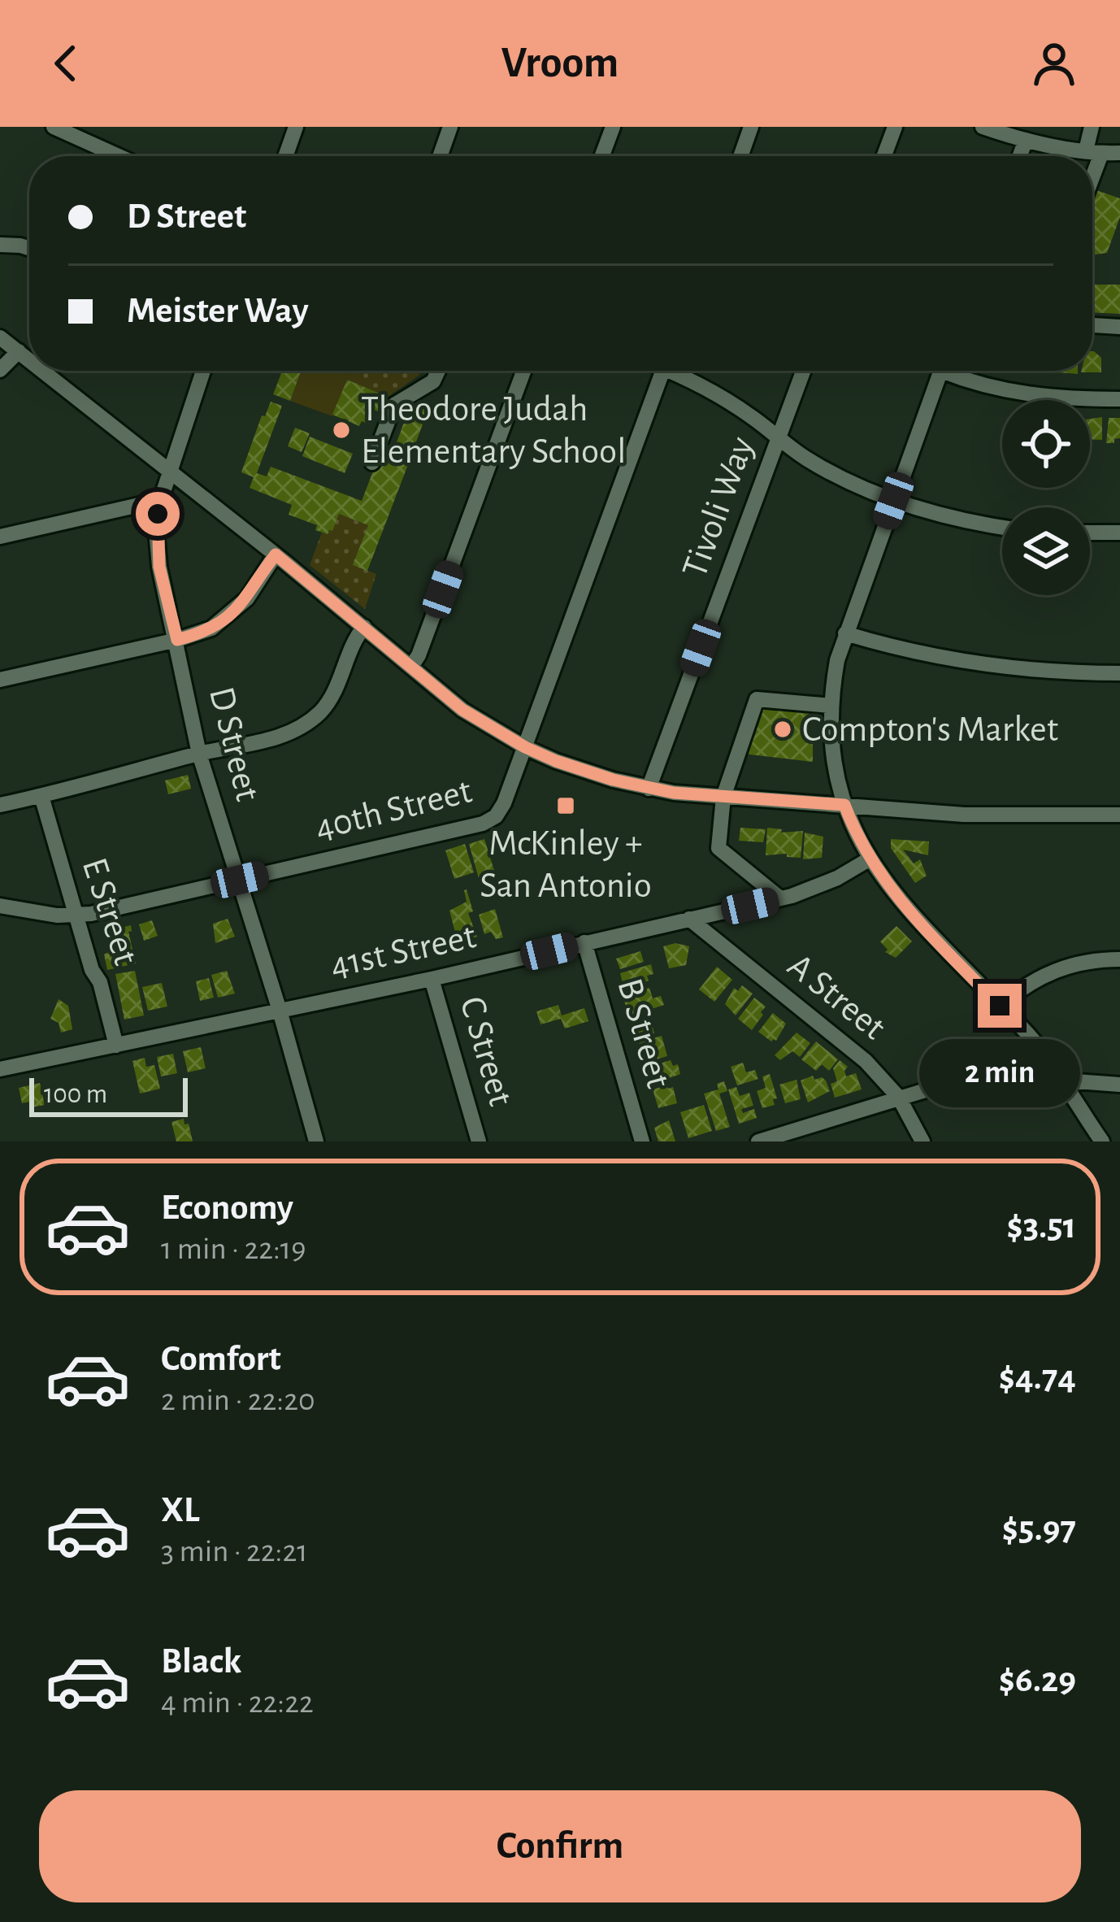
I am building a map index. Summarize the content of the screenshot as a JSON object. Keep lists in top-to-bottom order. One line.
{"streets":{"street":["Tivoli Way","D Street","40th Street","E Street","41st Street","A Street","B Street","C Street"]},"crossings":[["D Street","40th Street"],["D Street","41st Street"],["40th Street","E Street"],["E Street","41st Street"],["41st Street","A Street"],["41st Street","B Street"],["41st Street","C Street"]],"places":{"other":["Theodore Judah Elementary School","Compton's Market"],"transit":["McKinley + San Antonio"]},"scale_bar":"100 m","page":{"header":"Vroom","banner":["D Street","Meister Way"],"bubble":"2 min","scale":"100 m","list":[{"name":"Economy","note":"1 min · 22:19","value":"$3.51"},{"name":"Comfort","note":"2 min · 22:20","value":"$4.74"},{"name":"XL","note":"3 min · 22:21","value":"$5.97"},{"name":"Black","note":"4 min · 22:22","value":"$6.29"}],"buttons":"Confirm"}}
